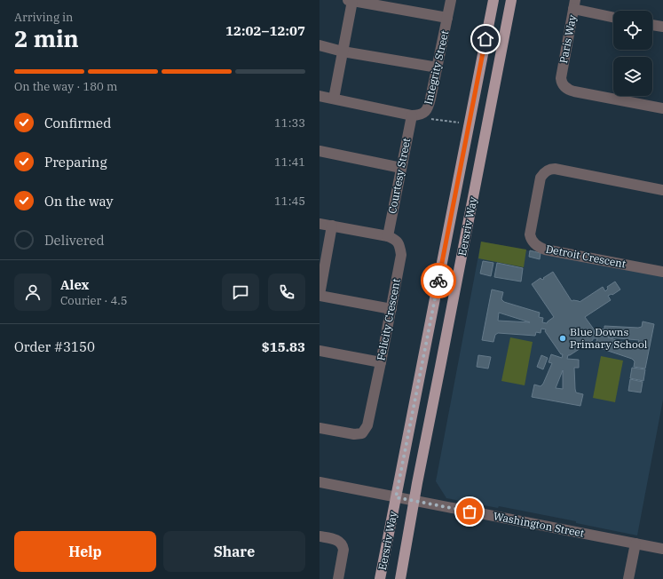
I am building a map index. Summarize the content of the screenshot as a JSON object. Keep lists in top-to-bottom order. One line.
{"streets":{"main road":["Eersriv Way"],"street":["Paris Way","Integrity Street","Courtesy Street","Detroit Crescent","Felicity Crescent","Washington Street"]},"crossings":[["Integrity Street","Courtesy Street"],["Courtesy Street","Felicity Crescent"],["Eersriv Way","Washington Street"]],"places":["Blue Downs Primary School"],"page":{"heading":["2 min","Arriving in","12:02–12:07"],"panel":["Alex","Courier · 4.5","Order #3150","$15.83"],"bar":"On the way · 180 m","list":[["Confirmed","11:33"],["Preparing","11:41"],["On the way","11:45"],"Delivered"],"buttons":["Help","Share"]}}
